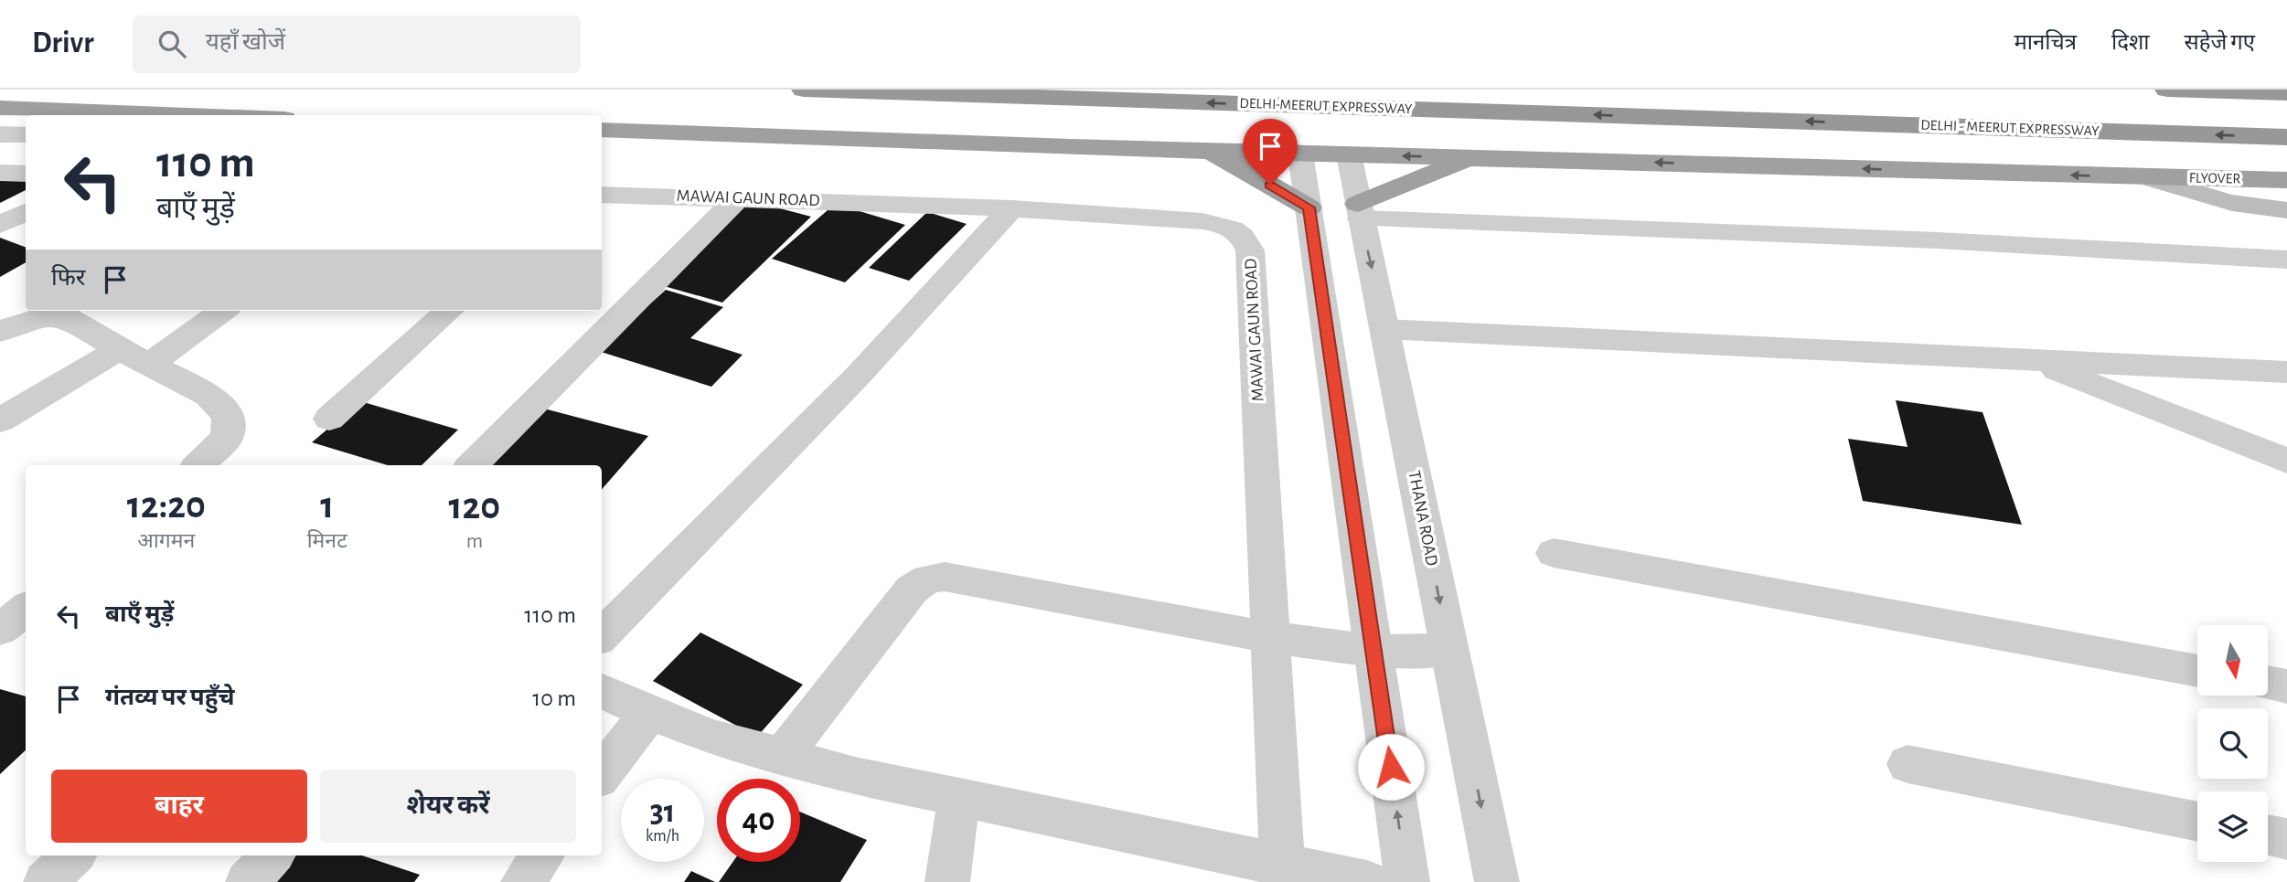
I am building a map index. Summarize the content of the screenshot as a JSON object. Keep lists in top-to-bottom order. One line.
{"streets":{"highway":["DELHI-MEERUT EXPRESSWAY","DELHI - MEERUT EXPRESSWAY","FLYOVER"],"street":["MAWAI GAUN ROAD","THANA ROAD"]},"crossings":[["DELHI-MEERUT EXPRESSWAY","DELHI - MEERUT EXPRESSWAY"],["FLYOVER","THANA ROAD"]],"one_way":["DELHI-MEERUT EXPRESSWAY","DELHI - MEERUT EXPRESSWAY","FLYOVER"],"north":"bottom","page":{"header":"Drivr","search":"यहाँ खोजें","nav":["मानचित्र","दिशा","सहेजे गए"],"turn":["110 m","बाएँ मुड़ें"],"then":"फिर","eta":["12:20","आगमन","1","मिनट","120","m"],"list":[{"name":"बाएँ मुड़ें","value":"110 m"},{"name":"गंतव्य पर पहुँचे","value":"10 m"}],"buttons":["बाहर","शेयर करें"],"speed":"31 km/h","limit":"40"}}
